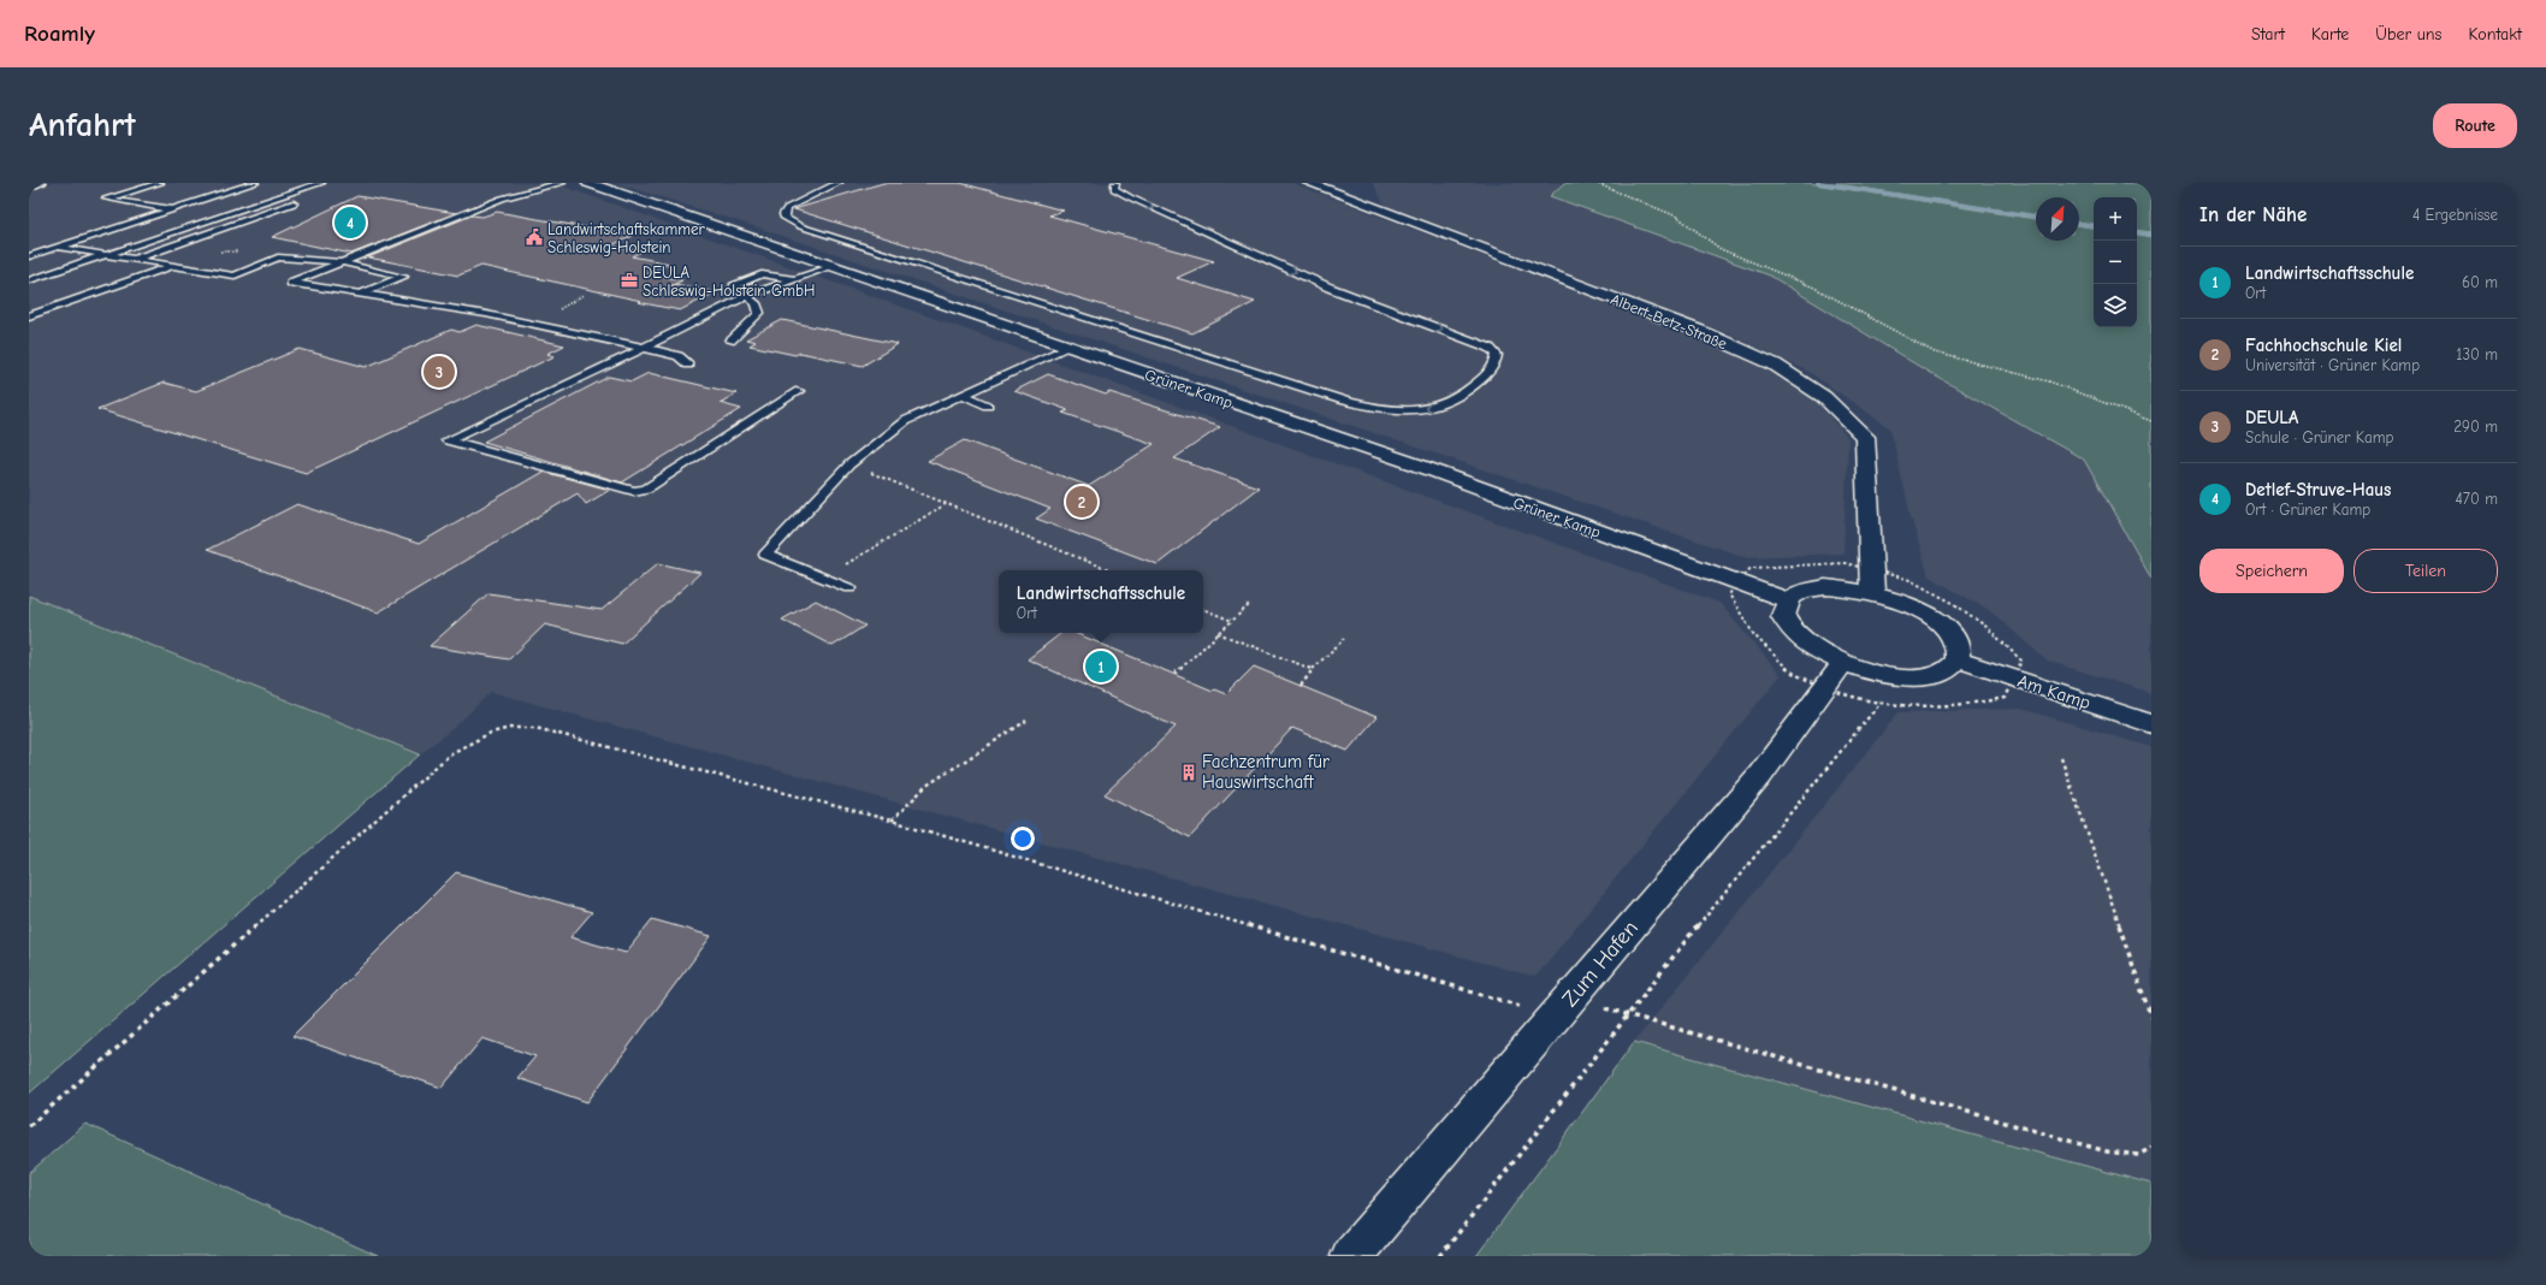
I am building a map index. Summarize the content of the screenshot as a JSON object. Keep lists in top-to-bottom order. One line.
{"streets":{"street":["Albert-Betz-Straße","Grüner Kamp","Am Kamp","Zum Hafen"]},"places":{"public building":["Landwirtschaftskammer Schleswig-Holstein"],"office":["DEULA Schleswig-Holstein GmbH"],"building":["Fachzentrum für Hauswirtschaft"]},"north":"top right","page":{"header":"Roamly","nav":["Start","Karte","Über uns","Kontakt"],"buttons":["Route",["Speichern","Teilen"]],"title":"Anfahrt","heading":["In der Nähe","4 Ergebnisse"],"map_buttons":["+","−"],"pins":["4","3","2","1"],"list":[{"mark":"1","name":"Landwirtschaftsschule","note":"Ort","value":"60 m"},{"mark":"2","name":"Fachhochschule Kiel","note":"Universität · Grüner Kamp","value":"130 m"},{"mark":"3","name":"DEULA","note":"Schule · Grüner Kamp","value":"290 m"},{"mark":"4","name":"Detlef-Struve-Haus","note":"Ort · Grüner Kamp","value":"470 m"}],"popup":["Landwirtschaftsschule","Ort"]}}
